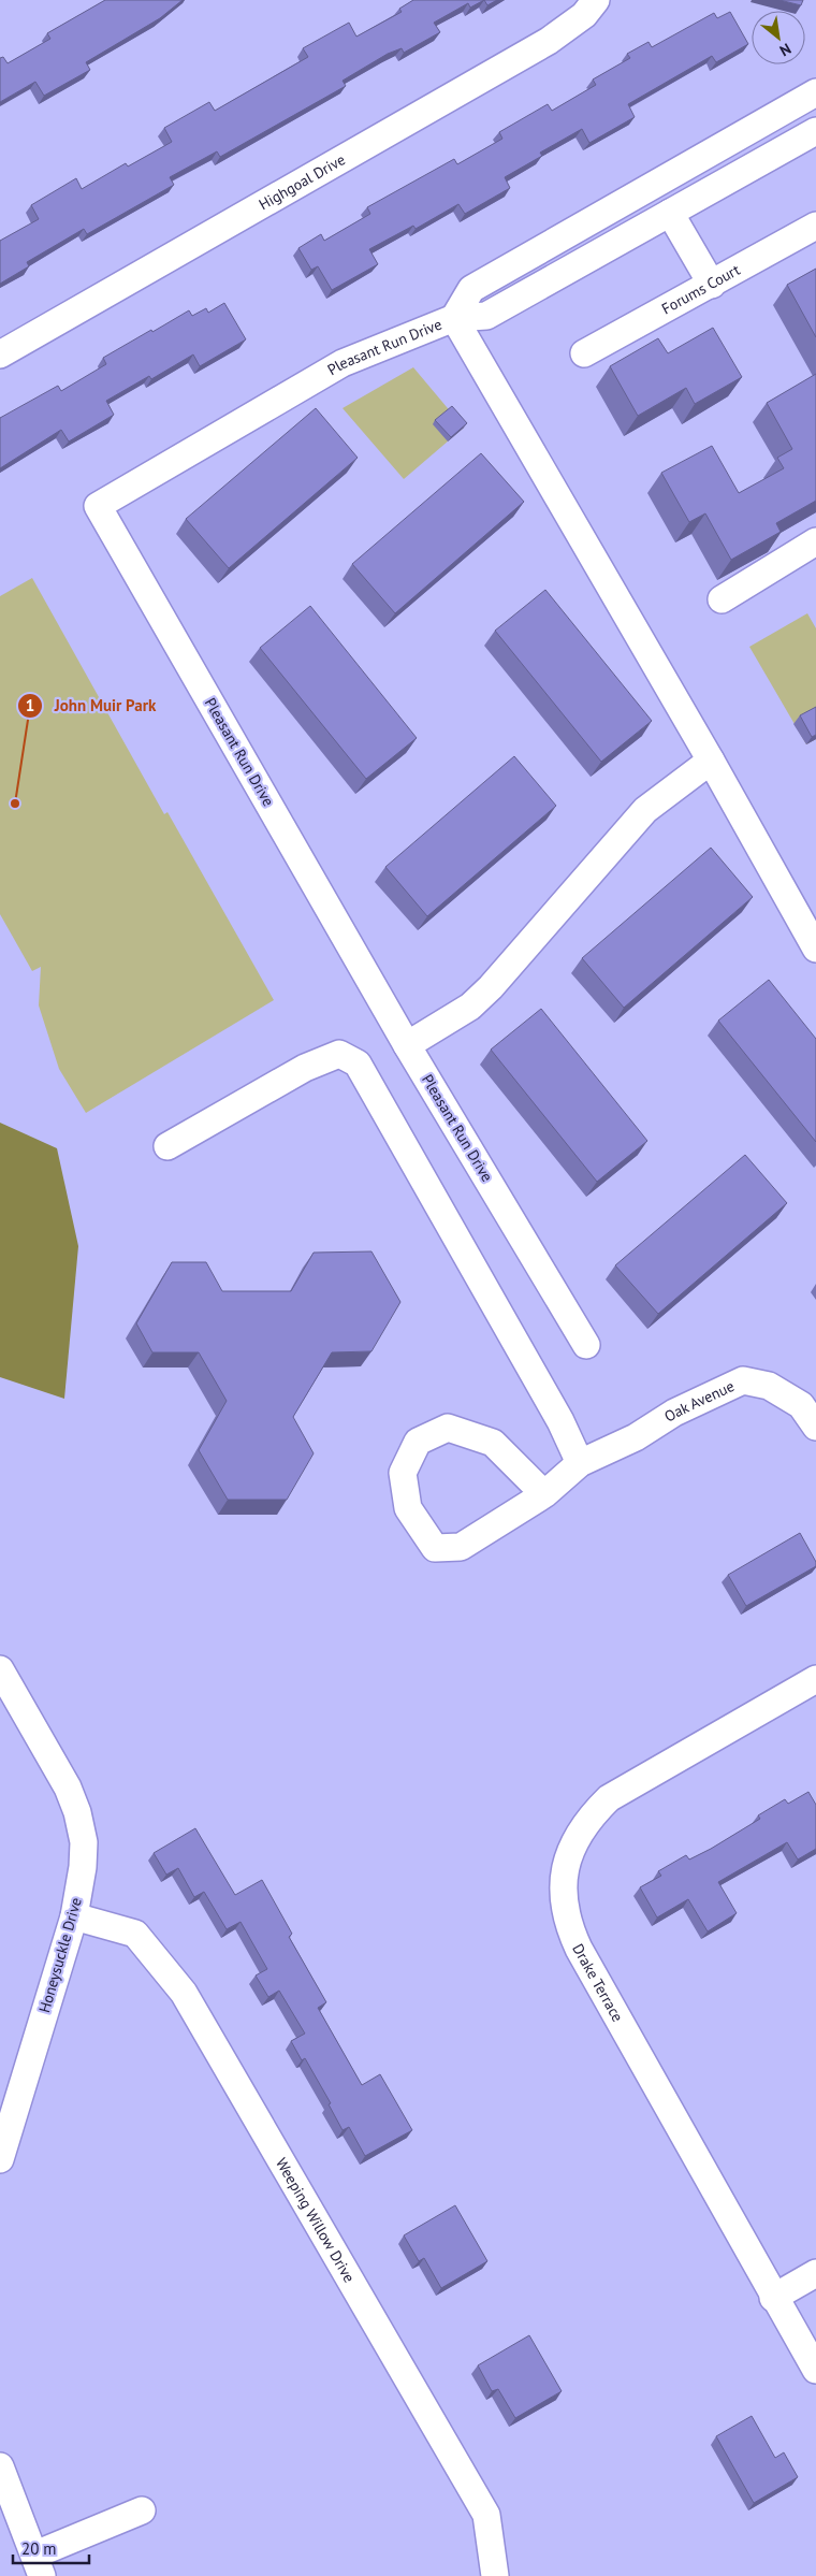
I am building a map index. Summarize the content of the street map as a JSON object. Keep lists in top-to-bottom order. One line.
{"streets":{"street":["Highgoal Drive","Forums Court","Pleasant Run Drive","Oak Avenue","Honeysuckle Drive","Drake Terrace","Weeping Willow Drive"]},"crossings":[["Honeysuckle Drive","Weeping Willow Drive"]],"places":["John Muir Park"],"scale_bar":"20 m","north":"bottom right"}
